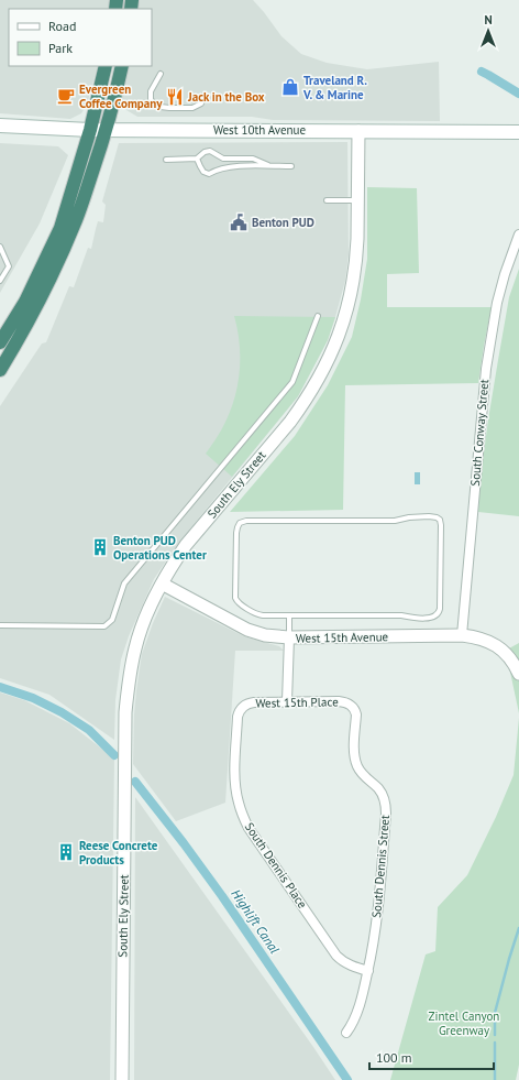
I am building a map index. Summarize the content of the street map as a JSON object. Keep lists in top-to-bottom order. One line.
{"streets":{"main road":["West 10th Avenue"],"street":["South Conway Street","South Ely Street","West 15th Avenue","West 15th Place","South Dennis Place","South Dennis Street"]},"crossings":[["West 10th Avenue","South Ely Street"],["South Conway Street","West 15th Avenue"],["South Ely Street","West 15th Avenue"],["West 15th Place","South Dennis Place"],["West 15th Place","South Dennis Street"],["South Dennis Place","South Dennis Street"]],"water":["Highlift Canal"],"parks":["Zintel Canyon Greenway"],"places":{"shop":["Traveland R. V. & Marine"],"cafe":["Evergreen Coffee Company"],"restaurant":["Jack in the Box"],"public building":["Benton PUD"],"building":["Benton PUD Operations Center","Reese Concrete Products"]},"legend":["Road","Park"],"scale_bar":"100 m","north":"top"}
